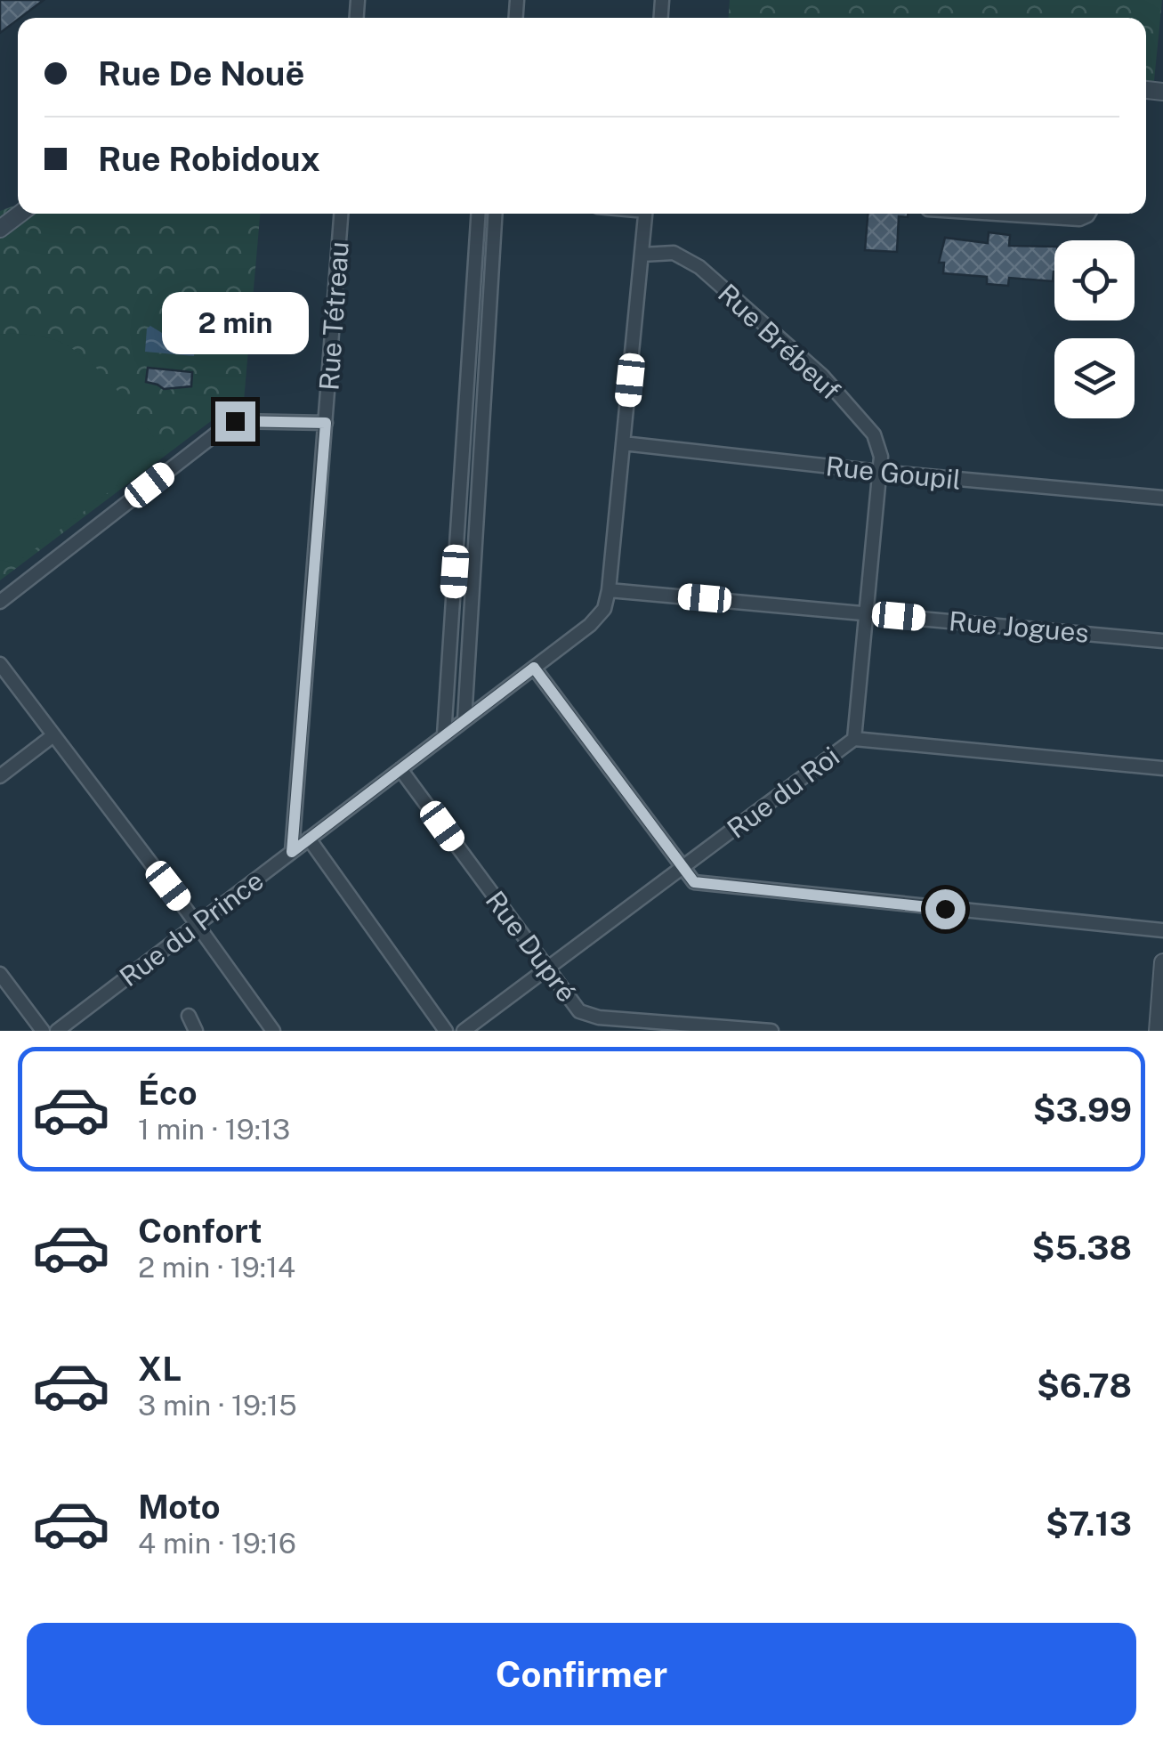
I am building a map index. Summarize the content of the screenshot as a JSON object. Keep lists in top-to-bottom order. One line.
{"streets":{"street":["Rue Tétreau","Rue Brébeuf","Rue Goupil","Rue Jogues","Rue du Roi","Rue du Prince","Rue Dupré"]},"crossings":[["Rue Tétreau","Rue du Prince"],["Rue Brébeuf","Rue Goupil"],["Rue Brébeuf","Rue Jogues"],["Rue Brébeuf","Rue du Roi"],["Rue Jogues","Rue du Prince"],["Rue du Roi","Rue Dupré"],["Rue du Prince","Rue Dupré"]],"page":{"banner":["Rue De Nouë","Rue Robidoux"],"bubble":"2 min","list":[{"name":"Éco","note":"1 min · 19:13","value":"$3.99"},{"name":"Confort","note":"2 min · 19:14","value":"$5.38"},{"name":"XL","note":"3 min · 19:15","value":"$6.78"},{"name":"Moto","note":"4 min · 19:16","value":"$7.13"}],"buttons":"Confirmer"}}
